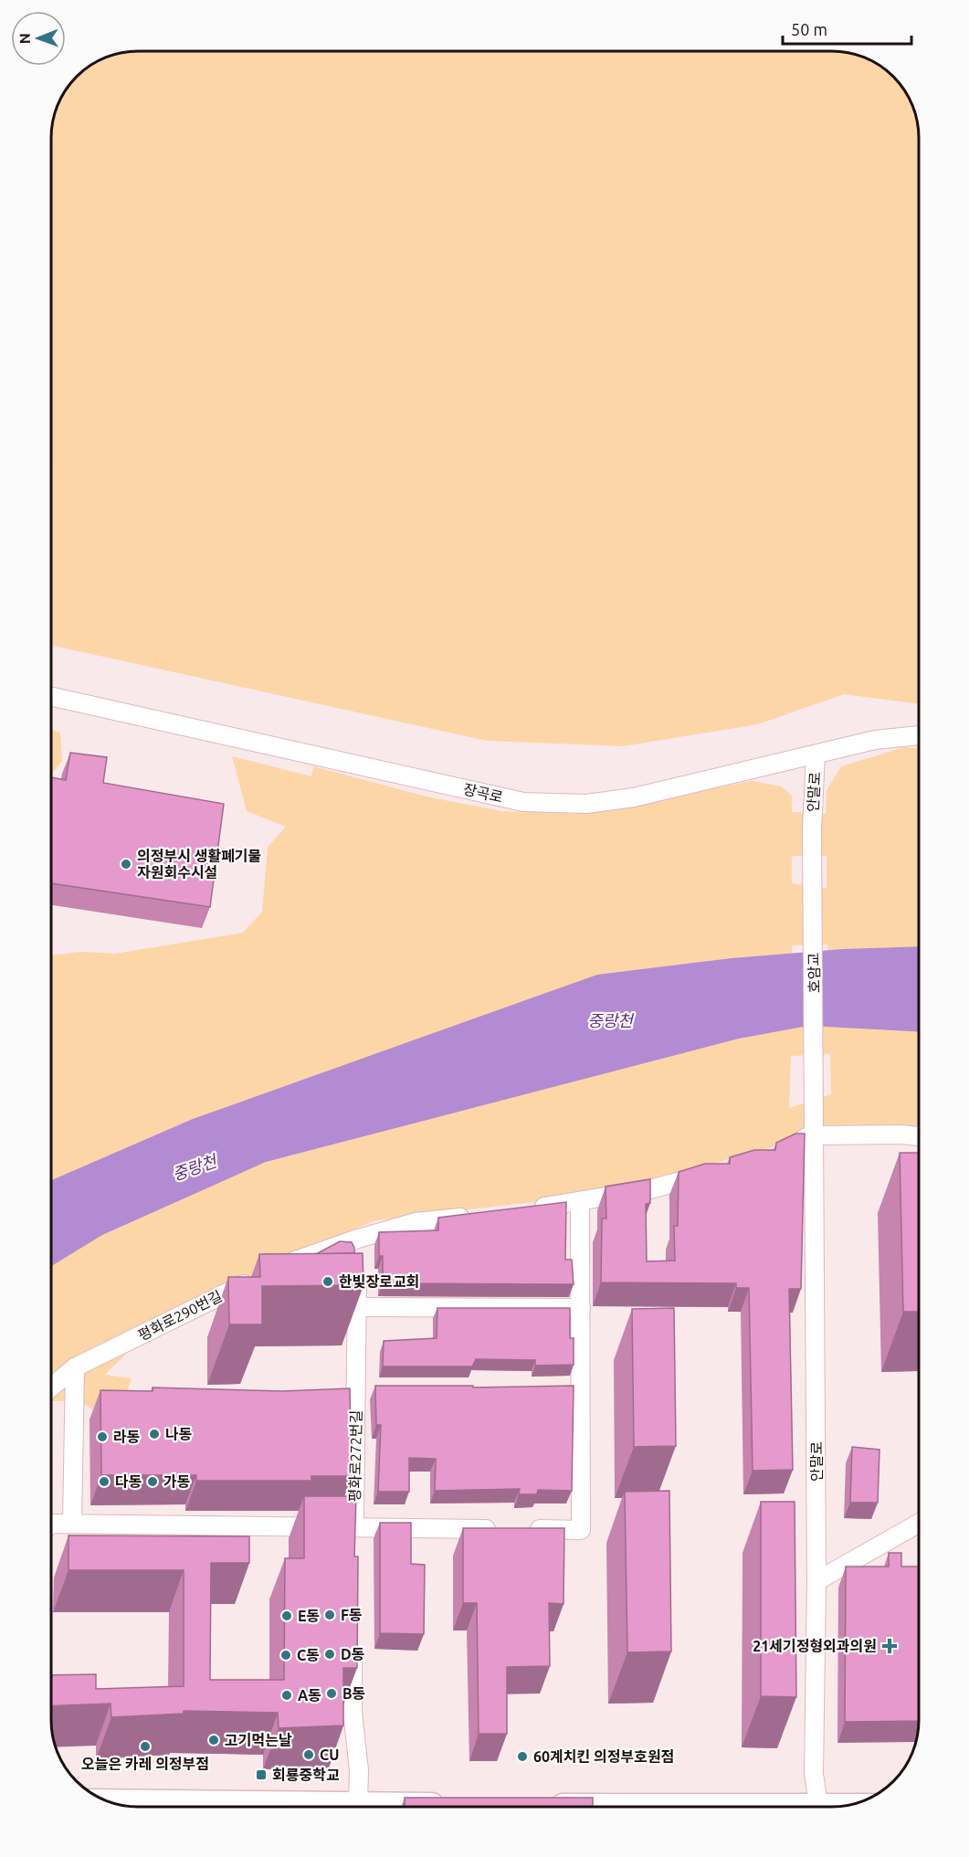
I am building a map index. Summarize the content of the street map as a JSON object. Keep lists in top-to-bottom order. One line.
{"streets":{"street":["안말로","장곡로","호암교","평화로290번길","평화로272번길"]},"crossings":[["안말로","장곡로"],["안말로","호암교"]],"water":["중랑천"],"places":{"other":["의정부시 생활폐기물 자원회수시설","한빛장로교회","나동","라동","다동","가동","F동","E동","D동","C동","B동","A동","고기먹는날","오늘은 카레 의정부점","CU","60계치킨 의정부호원점"],"health":["21세기정형외과의원"],"transit":["회룡중학교"]},"scale_bar":"50 m","north":"left"}
